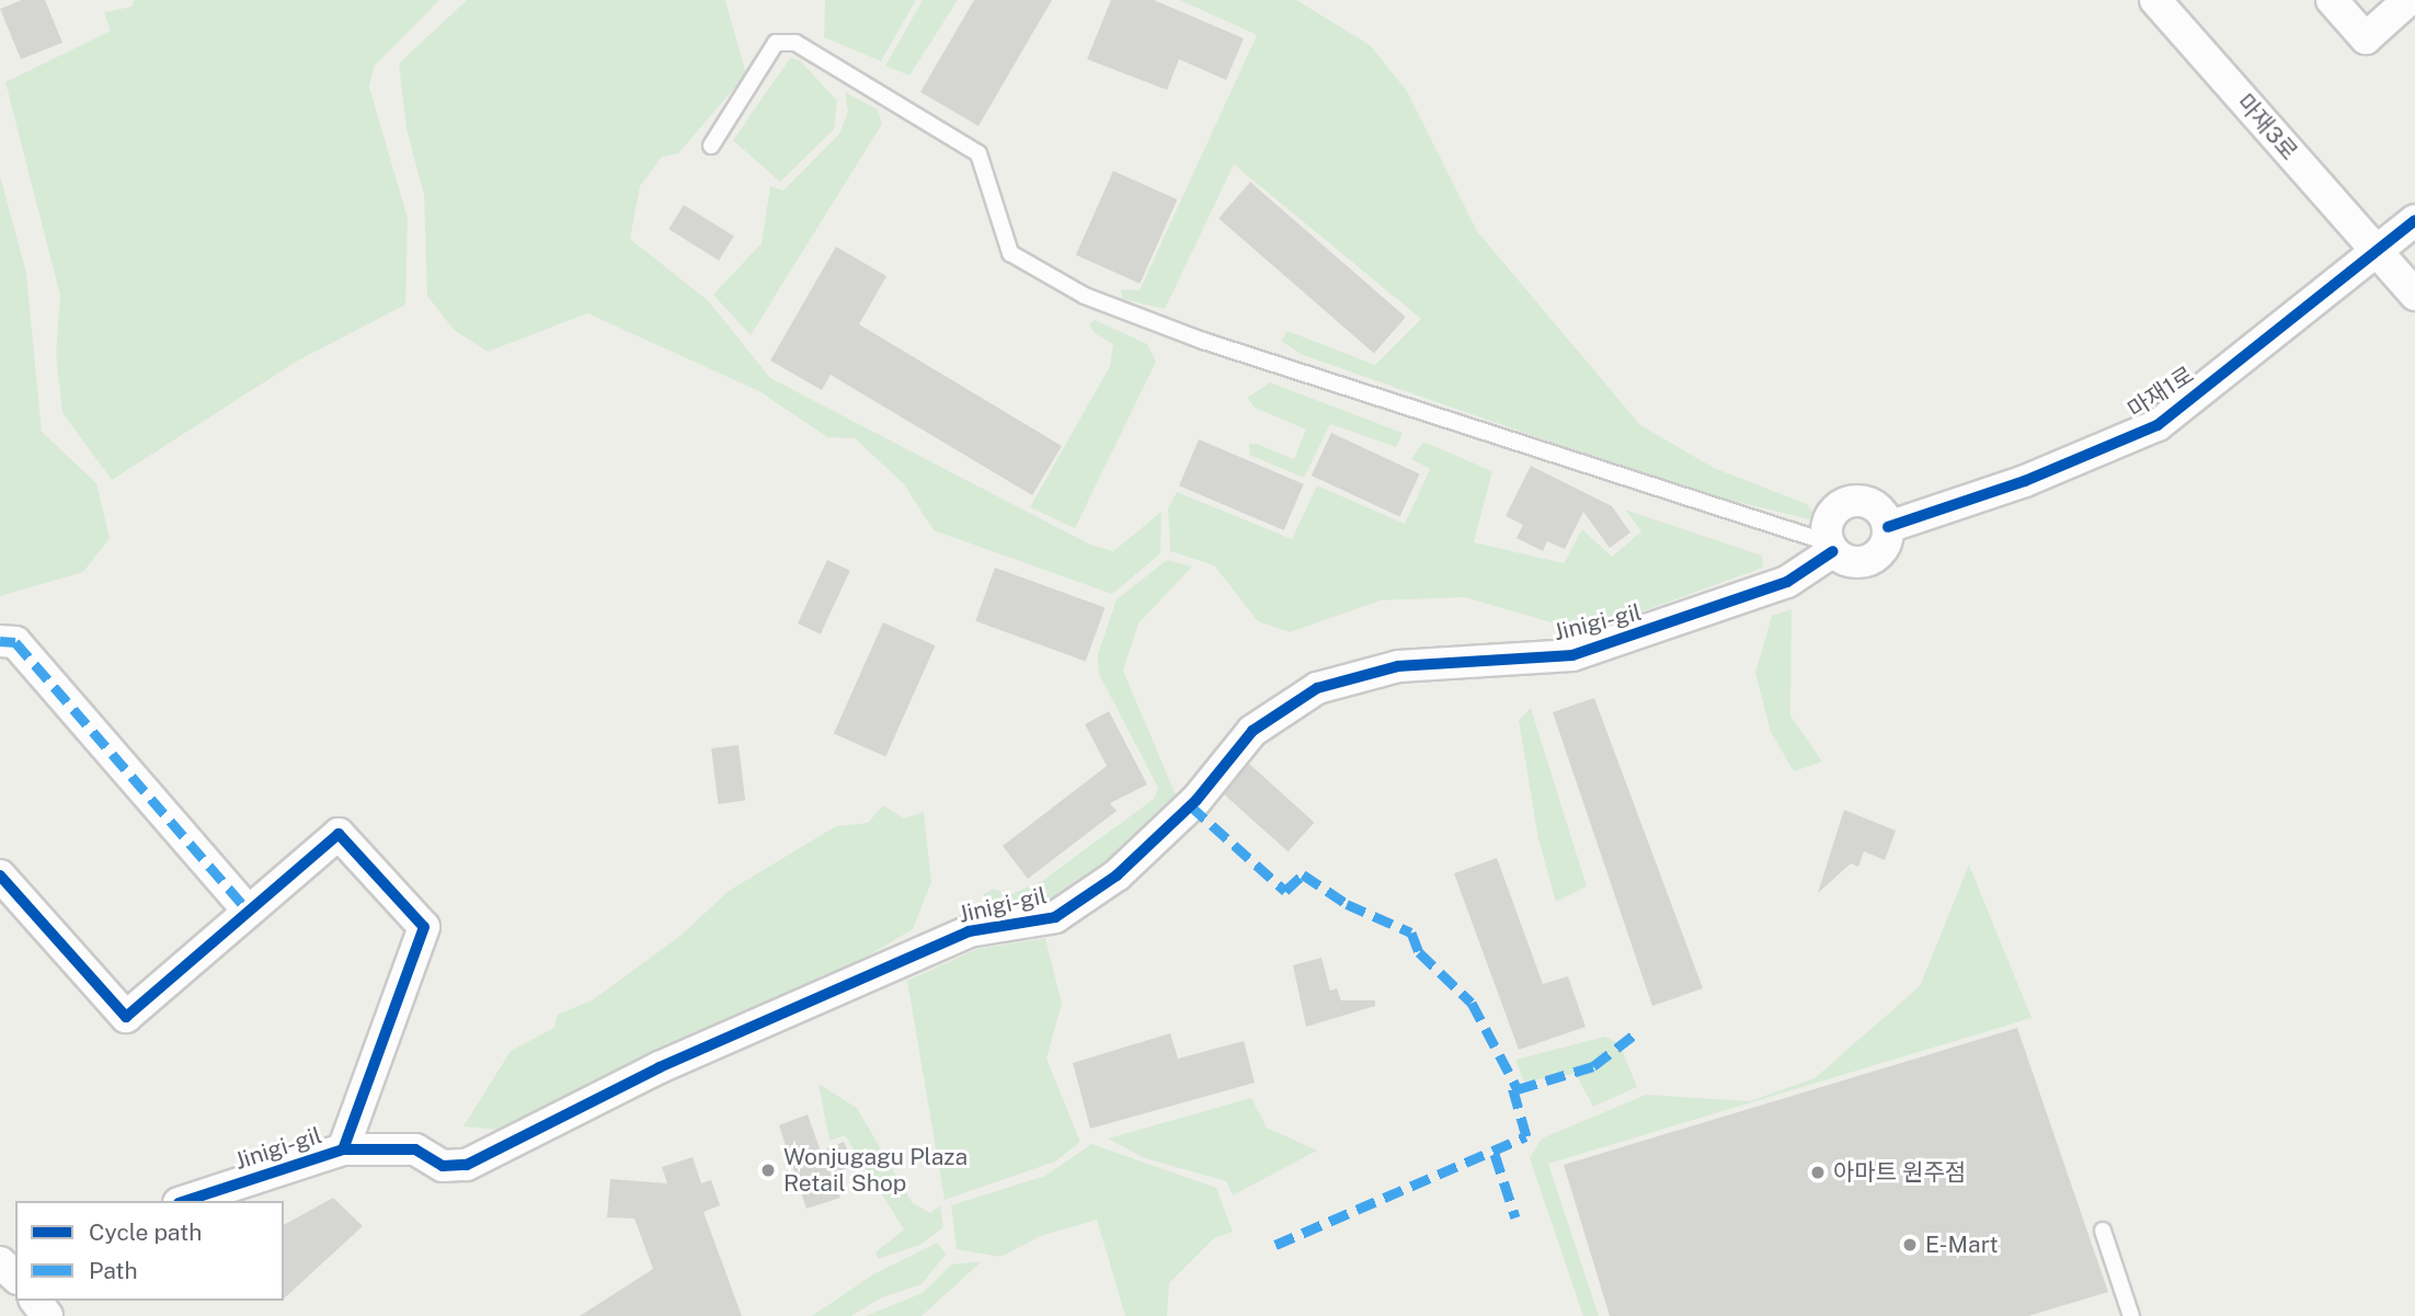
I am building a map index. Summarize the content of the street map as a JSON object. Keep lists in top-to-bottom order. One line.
{"streets":{"street":["마재3로","마재1로","Jinigi-gil"]},"crossings":[["마재3로","마재1로"],["마재1로","Jinigi-gil"]],"places":["Wonjugagu Plaza Retail Shop","아마트 원주점","E-Mart"],"legend":["Cycle path","Path"]}
